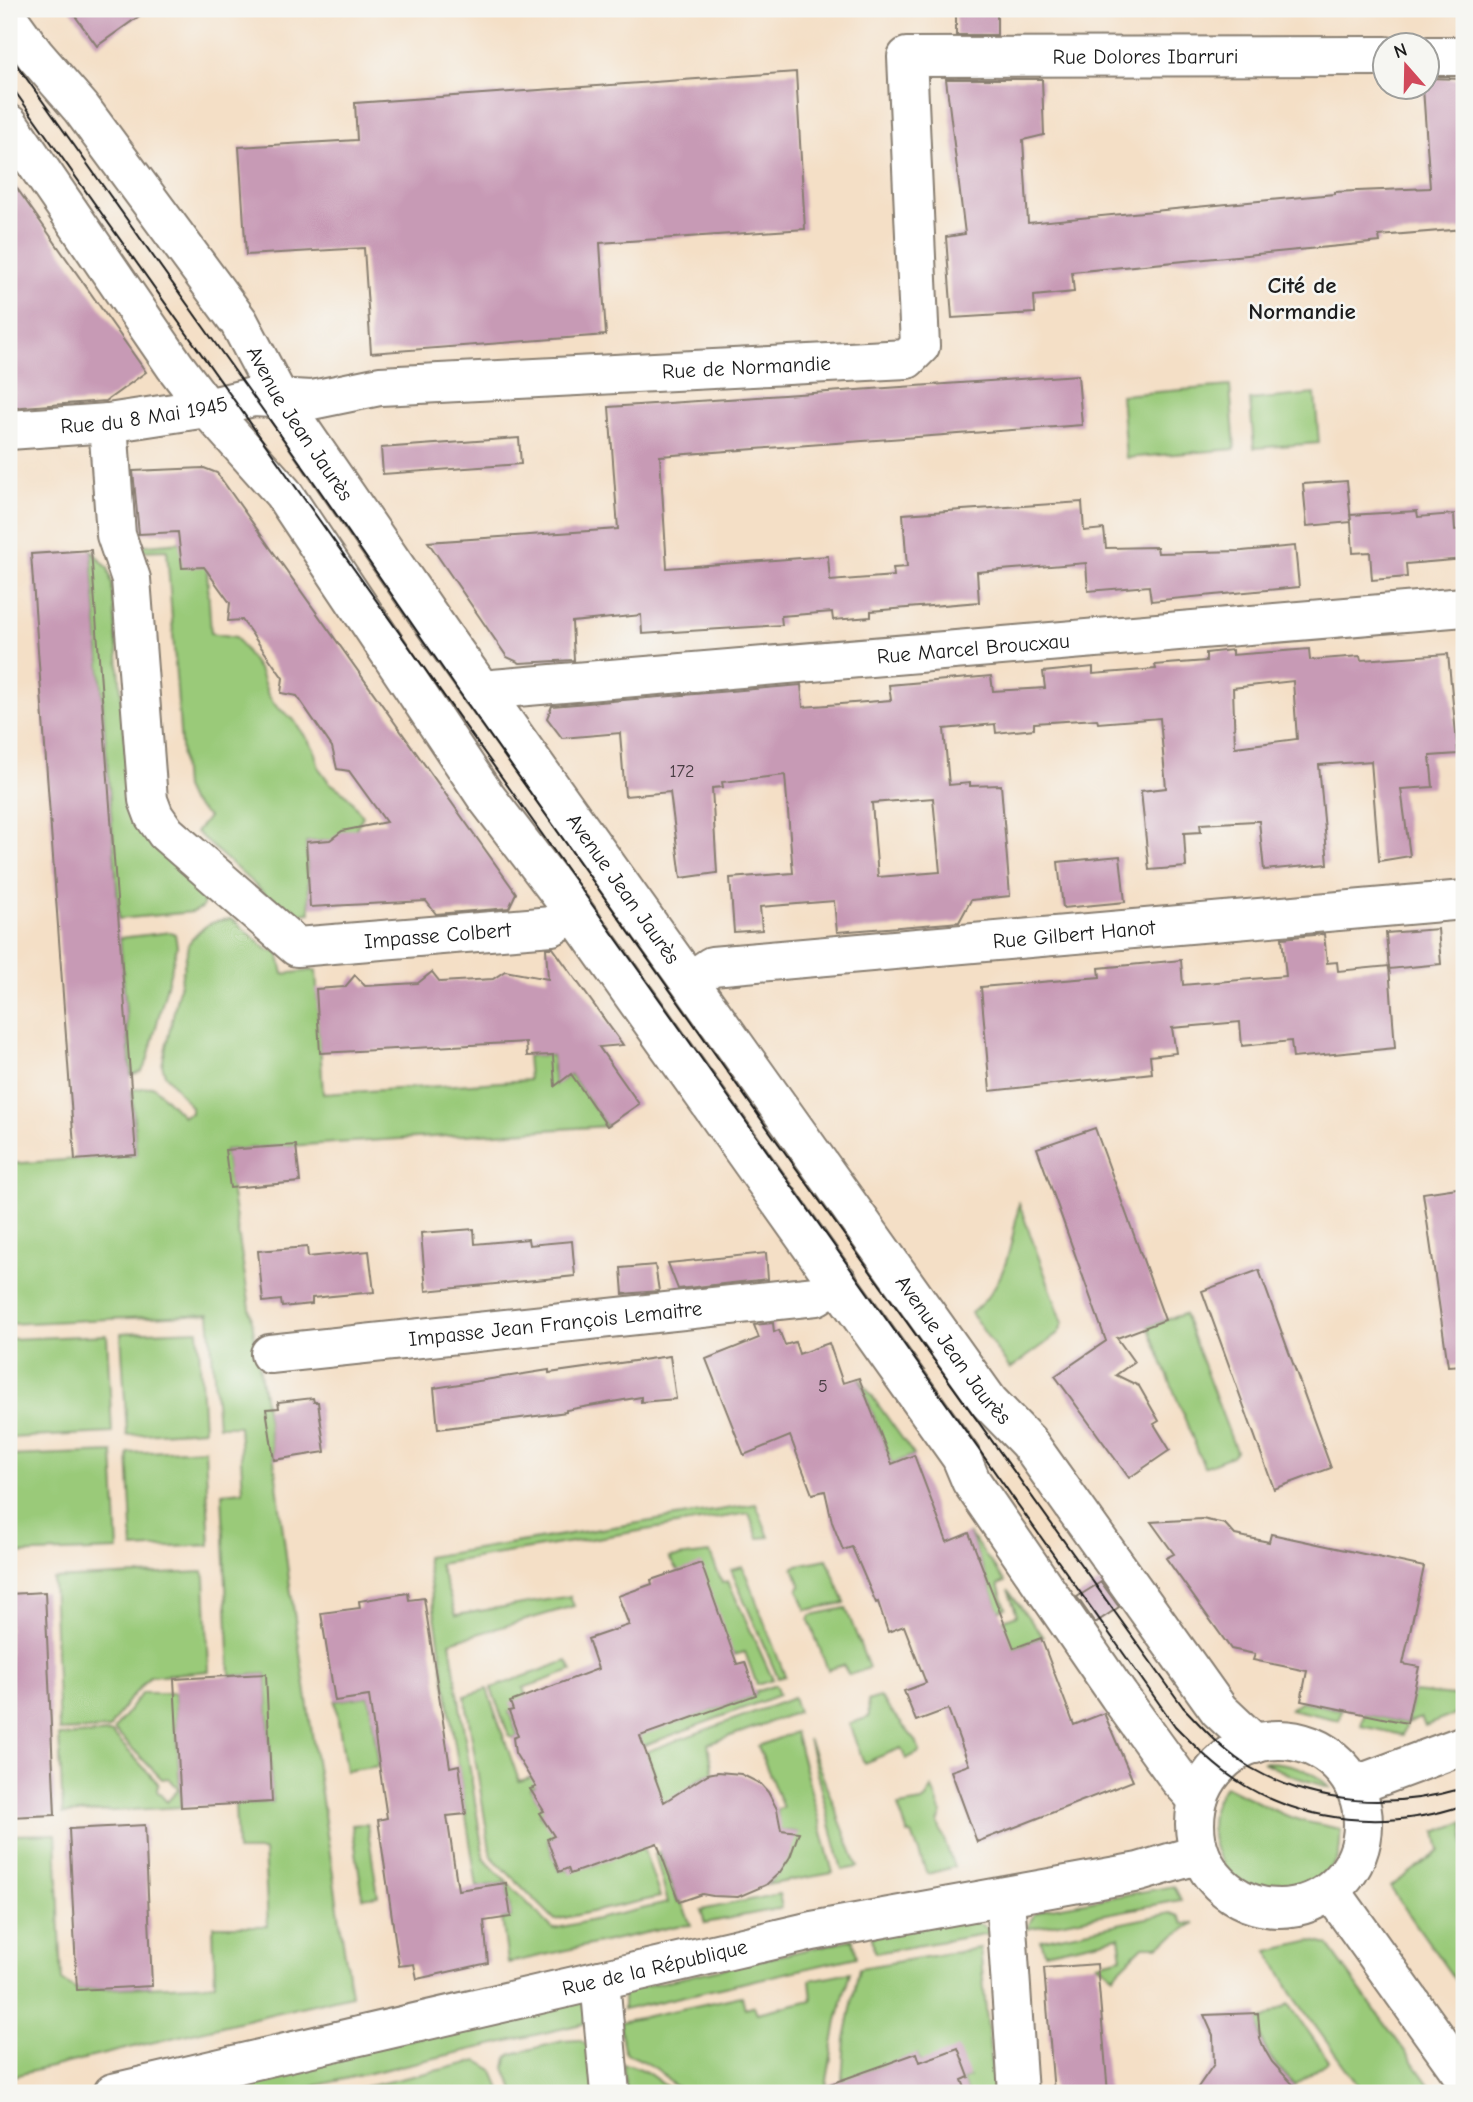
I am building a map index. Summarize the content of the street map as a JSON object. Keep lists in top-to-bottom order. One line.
{"streets":{"street":["Rue Dolores Ibarruri","Rue de Normandie","Rue du 8 Mai 1945","Avenue Jean Jaurès","Rue Marcel Broucxau","Rue Gilbert Hanot","Impasse Colbert","Impasse Jean François Lemaitre","Rue de la République"]},"crossings":[["Rue Dolores Ibarruri","Rue de Normandie"],["Rue de Normandie","Rue du 8 Mai 1945"],["Rue de Normandie","Avenue Jean Jaurès"],["Rue du 8 Mai 1945","Avenue Jean Jaurès"],["Rue du 8 Mai 1945","Impasse Colbert"],["Avenue Jean Jaurès","Rue Marcel Broucxau"],["Avenue Jean Jaurès","Rue Gilbert Hanot"],["Avenue Jean Jaurès","Rue de la République"]],"districts":["Cité de Normandie"],"house_numbers":["172","5"],"north":"top"}
